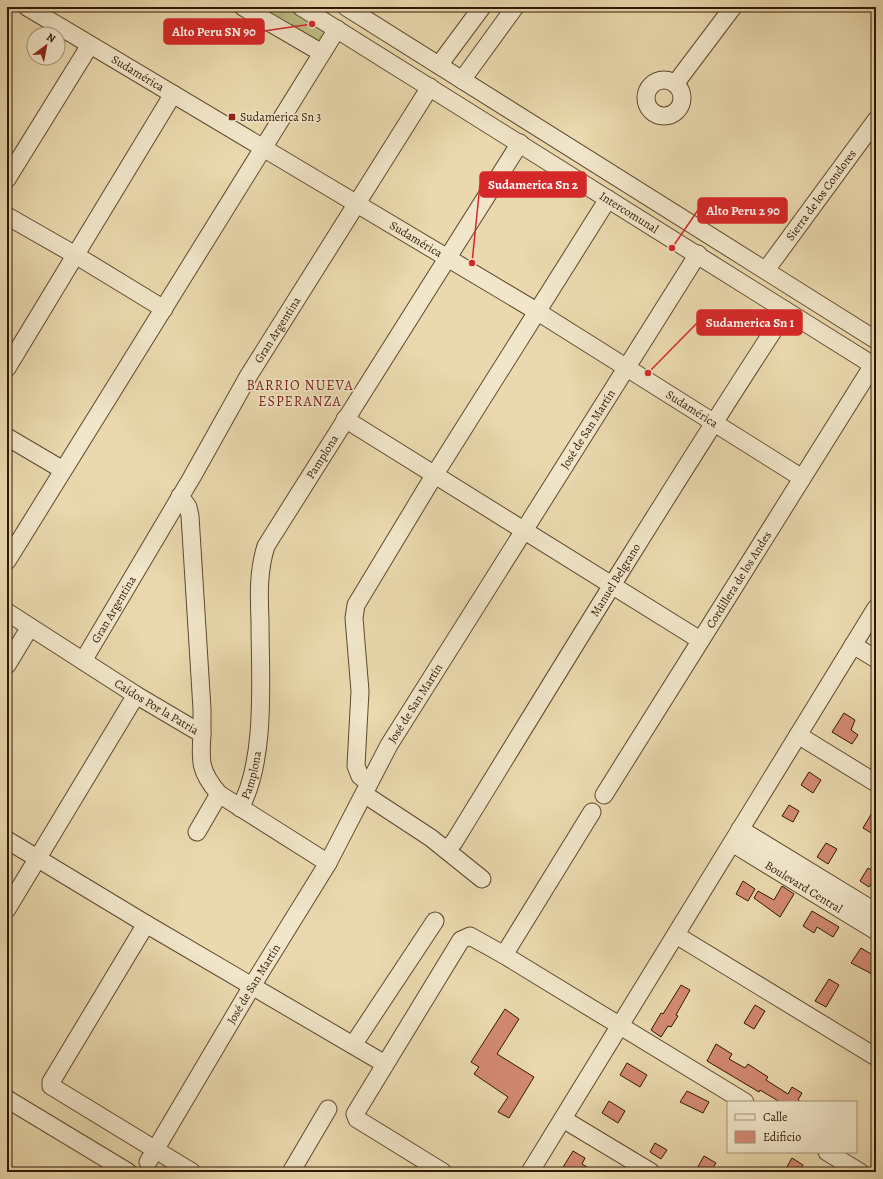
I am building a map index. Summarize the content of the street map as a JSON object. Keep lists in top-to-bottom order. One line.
{"streets":{"street":["Sudamérica","Sierra de los Condores","Intercomunal","Gran Argentina","José de San Martín","Pamplona","Cordillera de los Andes","Manuel Belgrano","Caídos Por la Patria","Boulevard Central"]},"crossings":[["Sudamérica","Gran Argentina"],["Sudamérica","José de San Martín"],["Sudamérica","Pamplona"],["Sudamérica","Cordillera de los Andes"],["Sudamérica","Manuel Belgrano"],["Intercomunal","Gran Argentina"],["Intercomunal","José de San Martín"],["Intercomunal","Pamplona"],["Intercomunal","Cordillera de los Andes"],["Intercomunal","Manuel Belgrano"],["Gran Argentina","Caídos Por la Patria"],["José de San Martín","Caídos Por la Patria"],["Pamplona","Caídos Por la Patria"]],"districts":["BARRIO NUEVA ESPERANZA"],"places":{"other":["Alto Peru SN 90","Alto Peru 2 90","Sudamerica Sn 2","Sudamerica Sn 1"],"transit":["Sudamerica Sn 3"]},"legend":["Calle","Edificio"],"north":"top right"}
